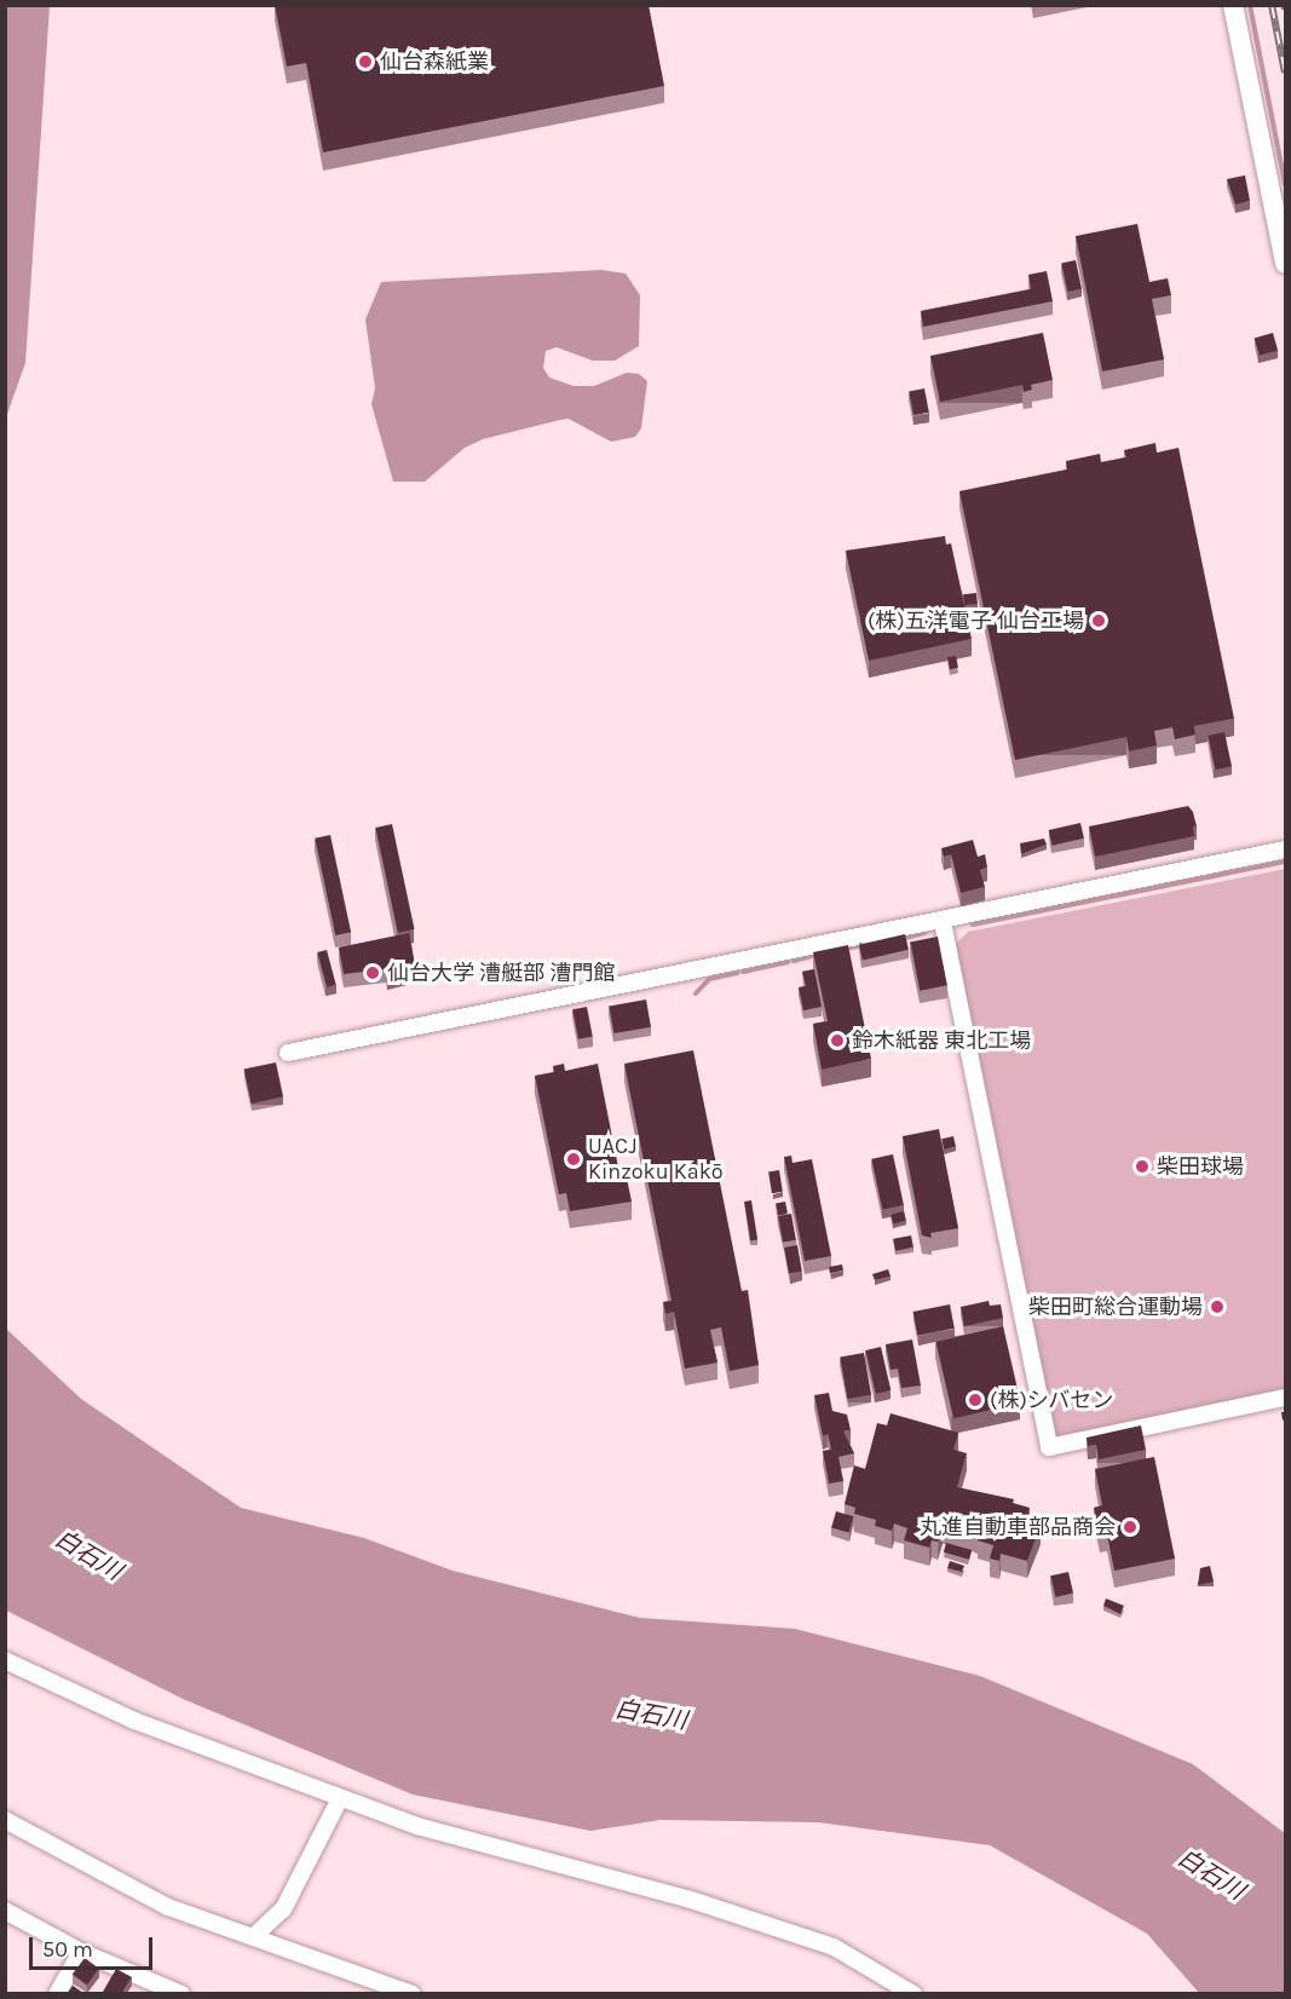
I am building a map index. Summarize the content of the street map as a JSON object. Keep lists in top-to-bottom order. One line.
{"water":["白石川"],"places":["仙台森紙業","(株)五洋電子 仙台工場","仙台大学 漕艇部 漕門館","鈴木紙器 東北工場","UACJ Kinzoku Kakō","柴田球場","柴田町総合運動場","(株)シバセン","丸進自動車部品商会"],"scale_bar":"50 m"}
